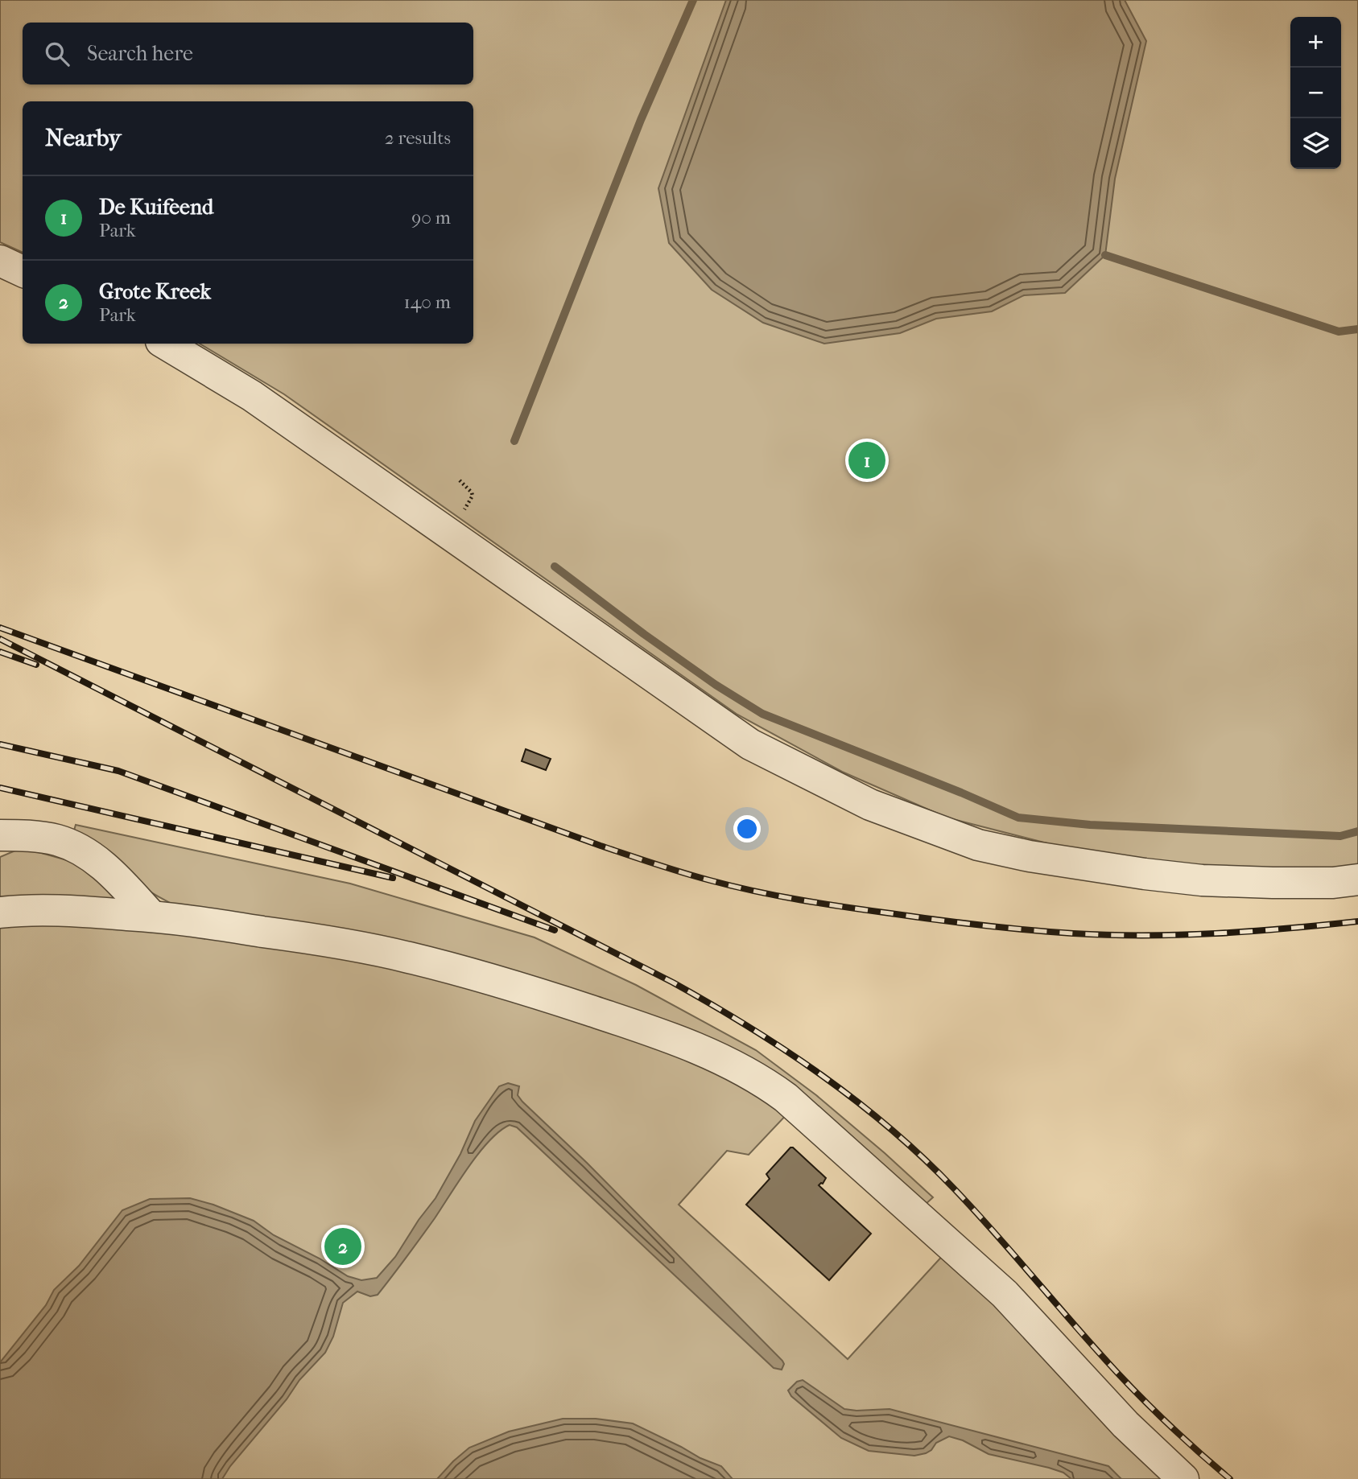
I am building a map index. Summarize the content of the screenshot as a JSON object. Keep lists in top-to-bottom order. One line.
{"page":{"map_buttons":["+","−"],"search":"Search here","heading":["Nearby","2 results"],"list":[{"mark":"1","name":"De Kuifeend","note":"Park","value":"90 m"},{"mark":"2","name":"Grote Kreek","note":"Park","value":"140 m"}],"pins":["1","2"]}}
